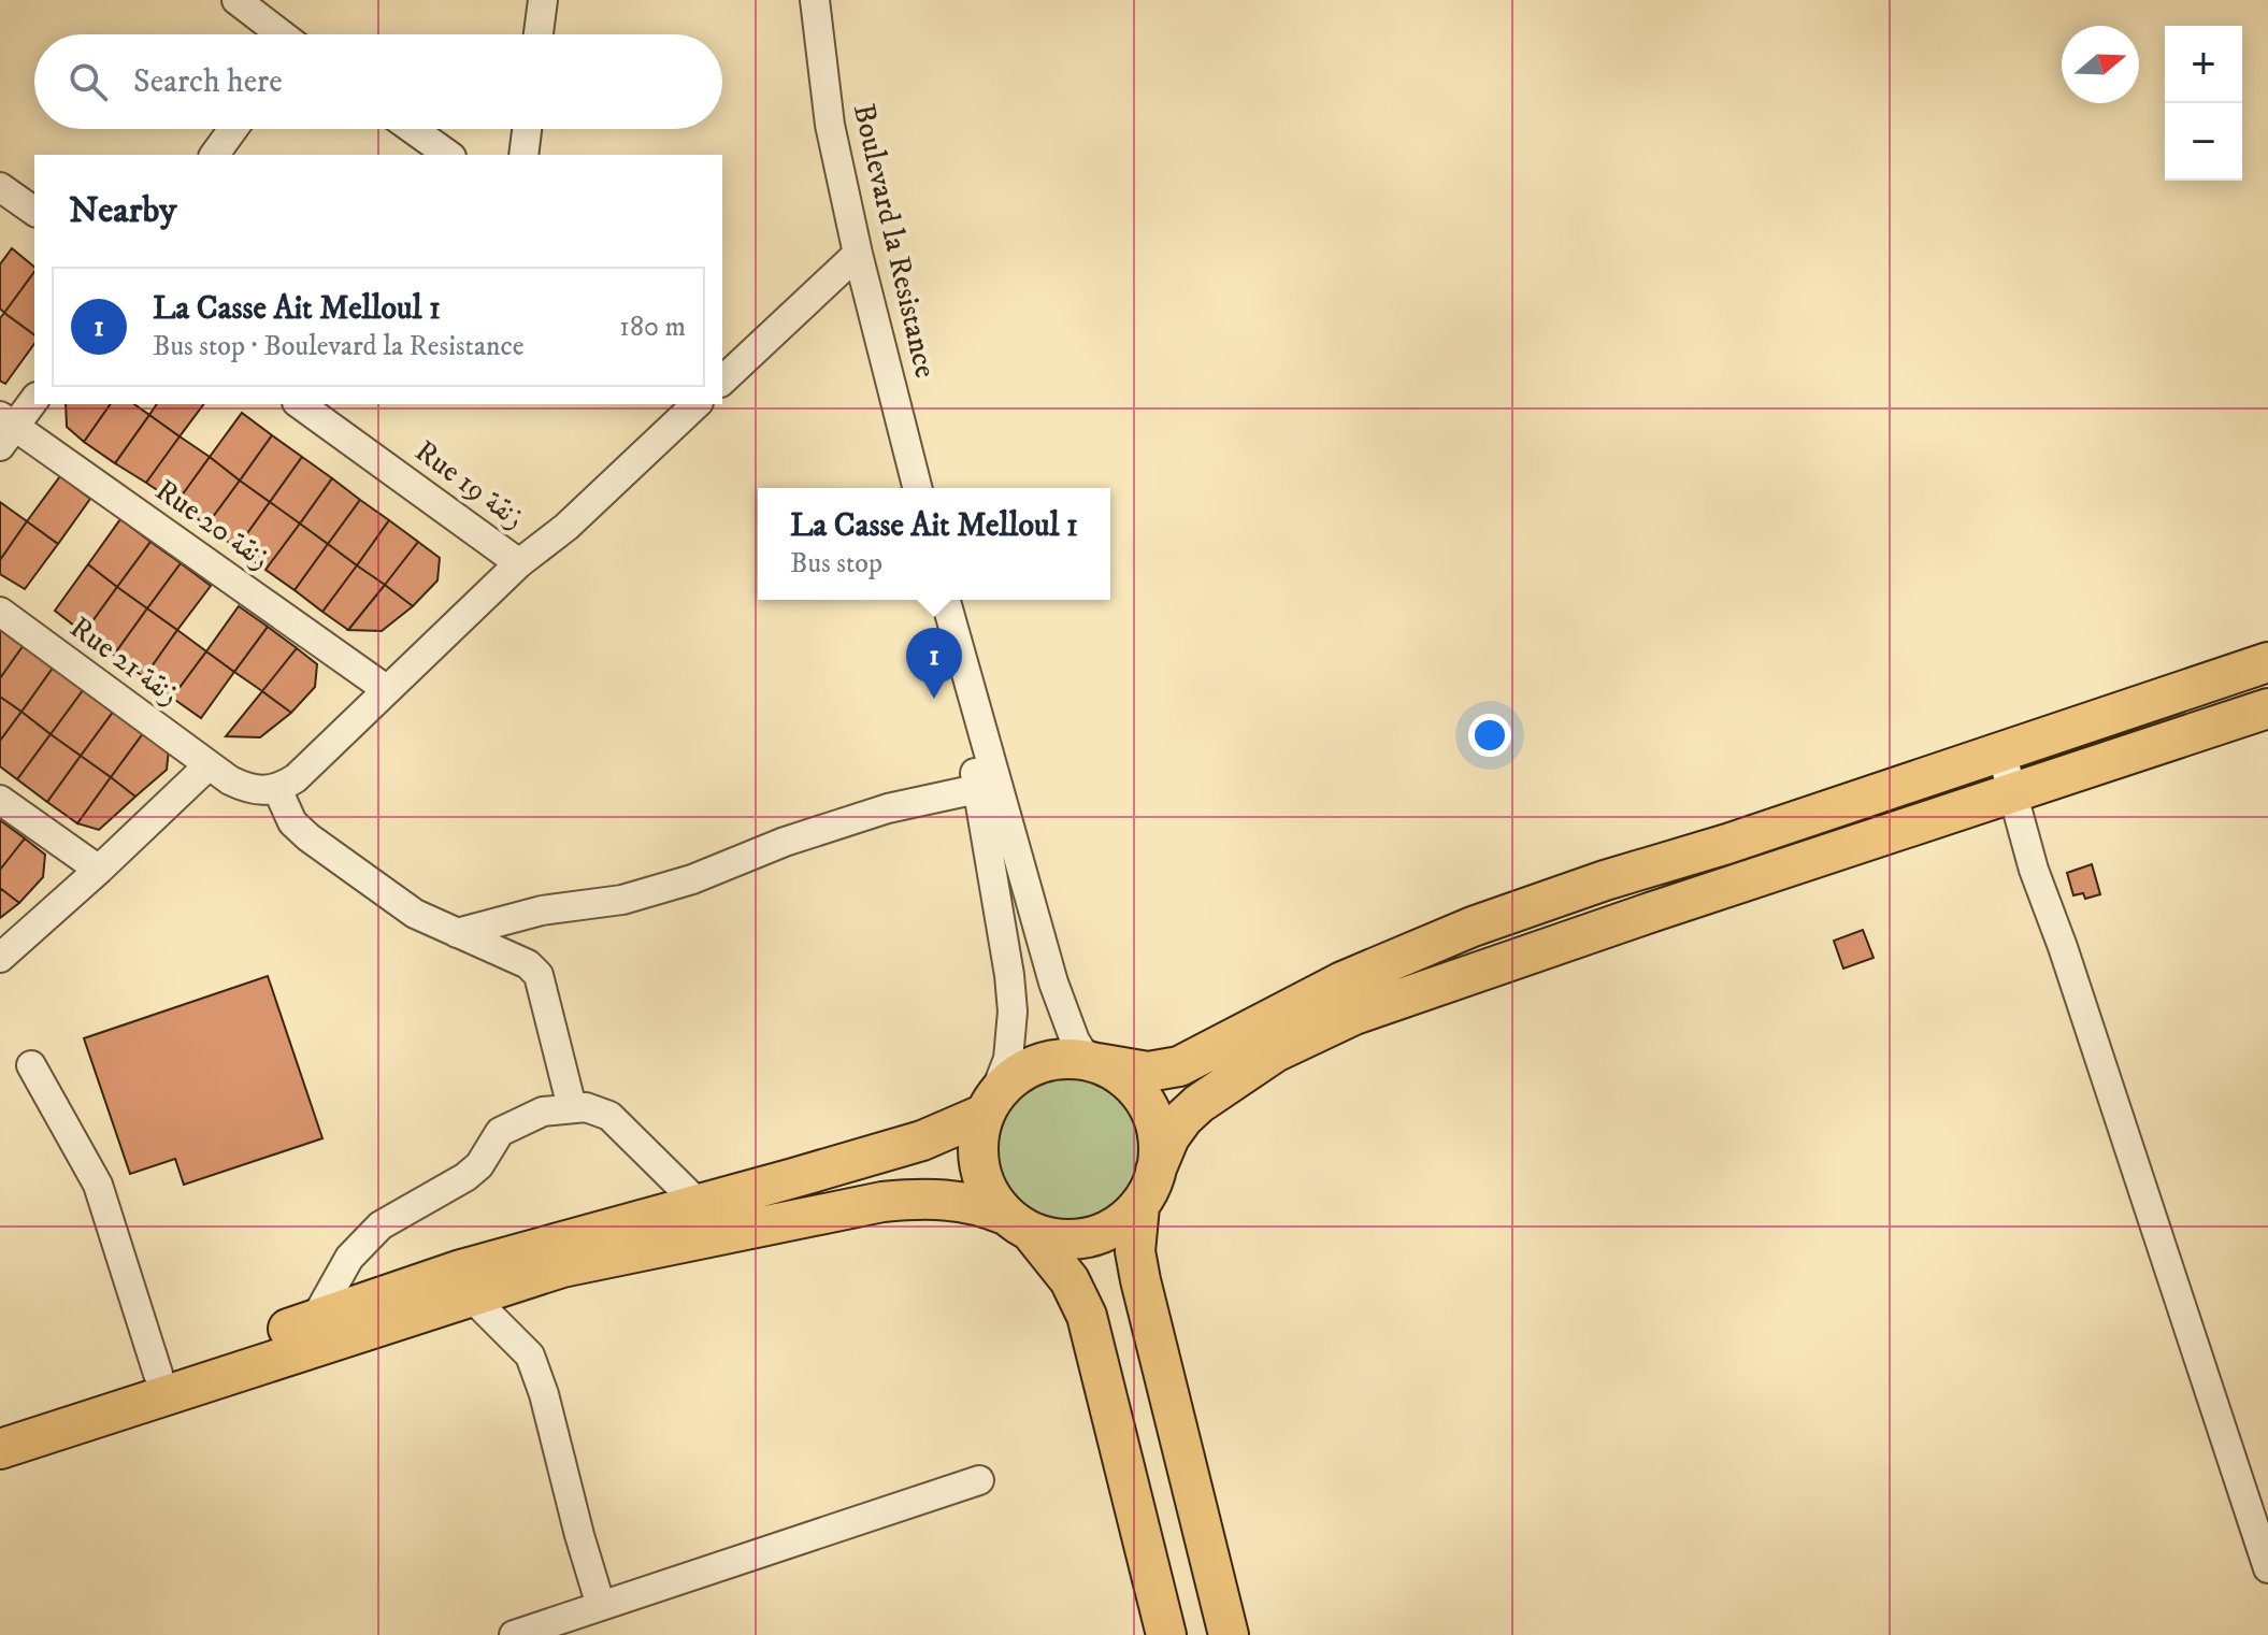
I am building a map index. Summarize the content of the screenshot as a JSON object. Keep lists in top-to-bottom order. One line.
{"streets":{"street":["Boulevard la Resistance","Rue 19 زنقة","Rue 20 زنقة","Rue 21 زنقة"]},"north":"right","page":{"map_buttons":["+","−"],"search":"Search here","heading":"Nearby","list":[{"mark":"1","name":"La Casse Ait Melloul 1","note":"Bus stop · Boulevard la Resistance","value":"180 m"}],"popup":["La Casse Ait Melloul 1","Bus stop"],"pins":"1"}}
